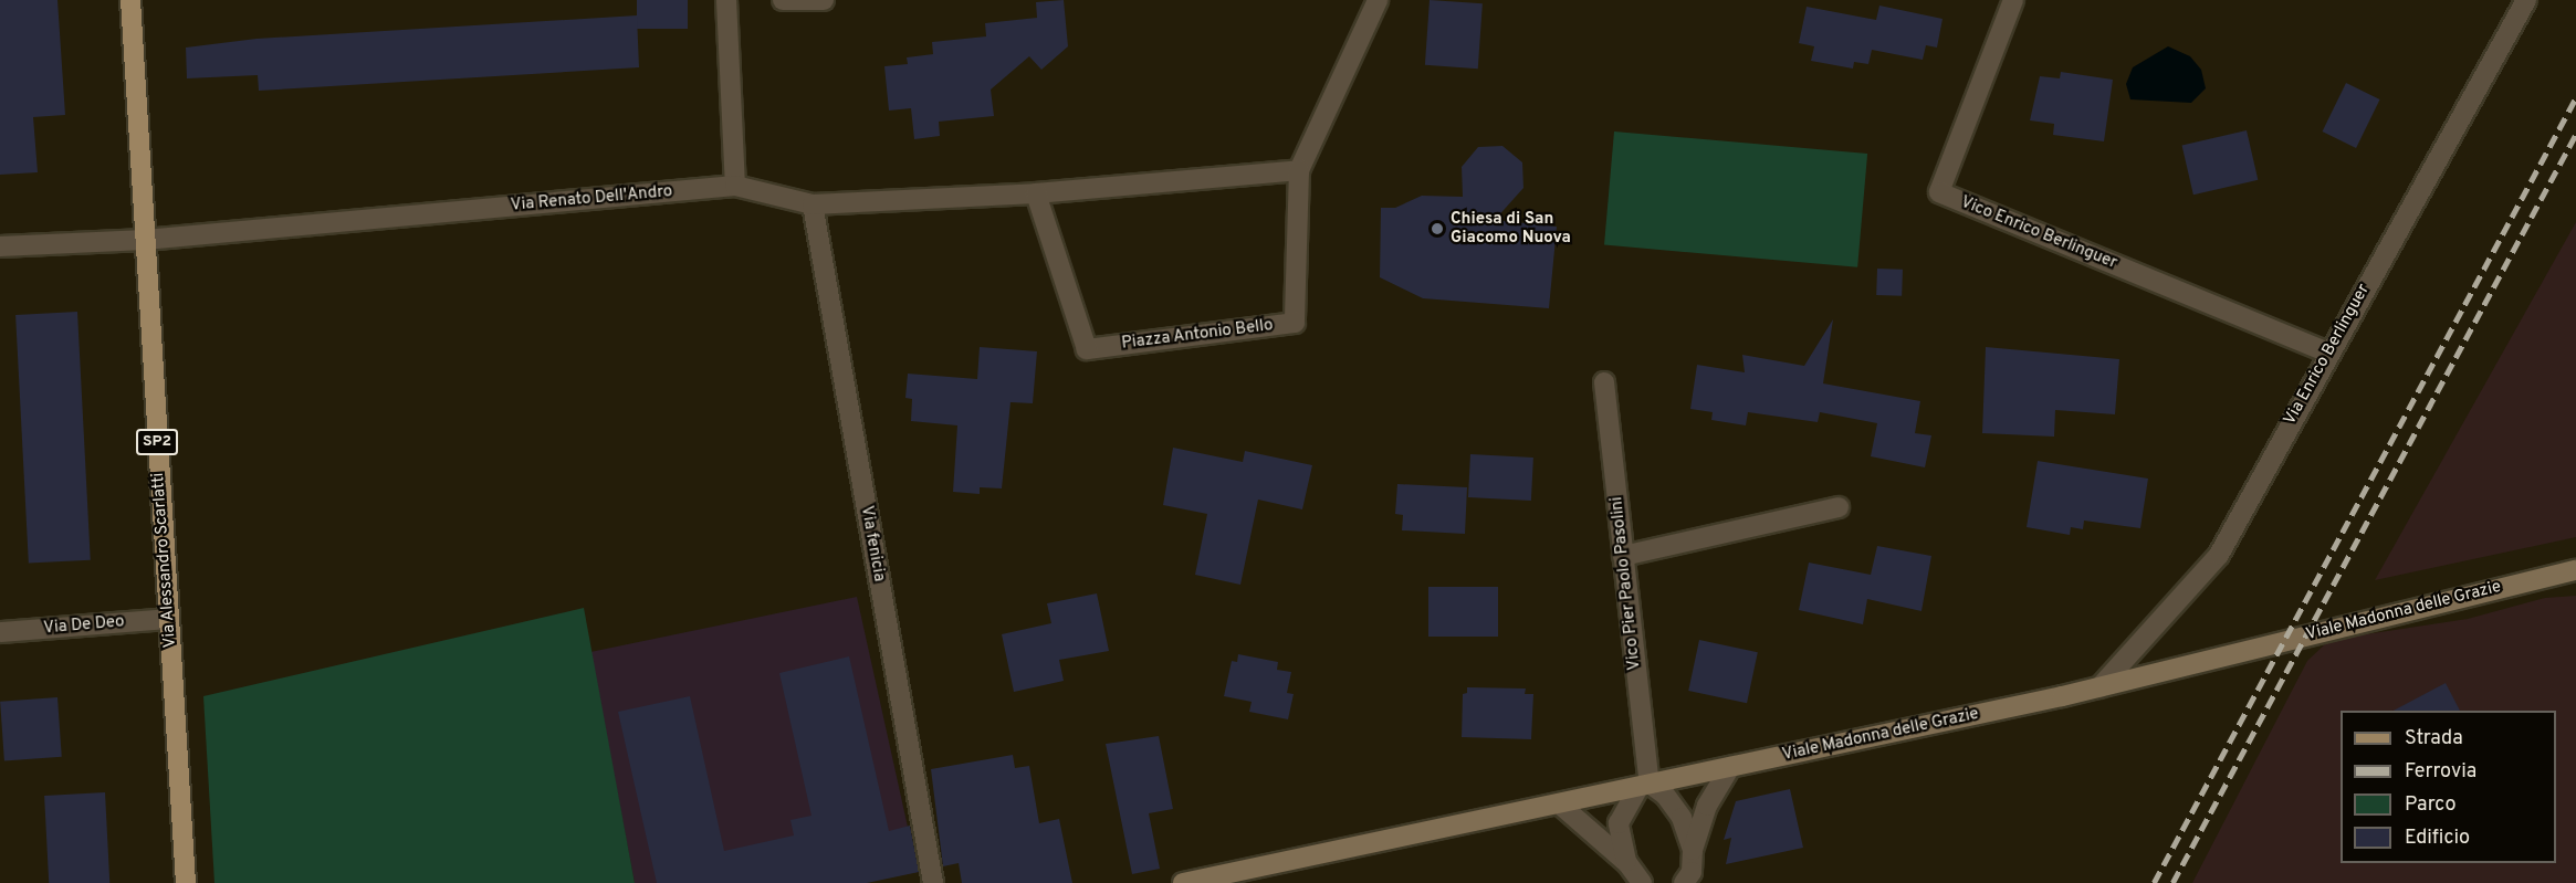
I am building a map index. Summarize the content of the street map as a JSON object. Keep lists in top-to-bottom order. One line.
{"streets":{"main road":["SP2","Via Alessandro Scarlatti"],"street":["Via Renato Dell'Andro","Vico Enrico Berlinguer","Piazza Antonio Bello","Via Enrico Berlinguer","Via fenicia","Vico Pier Paolo Pasolini","Viale Madonna delle Grazie","Via De Deo"]},"crossings":[["Via Renato Dell'Andro","Piazza Antonio Bello"],["Via Renato Dell'Andro","Via fenicia"],["Via Renato Dell'Andro","Via Alessandro Scarlatti"],["Vico Enrico Berlinguer","Via Enrico Berlinguer"],["Via Enrico Berlinguer","Viale Madonna delle Grazie"],["Via Alessandro Scarlatti","Via De Deo"],["Vico Pier Paolo Pasolini","Viale Madonna delle Grazie"]],"places":["Chiesa di San Giacomo Nuova"],"legend":["Strada","Ferrovia","Parco","Edificio"]}
